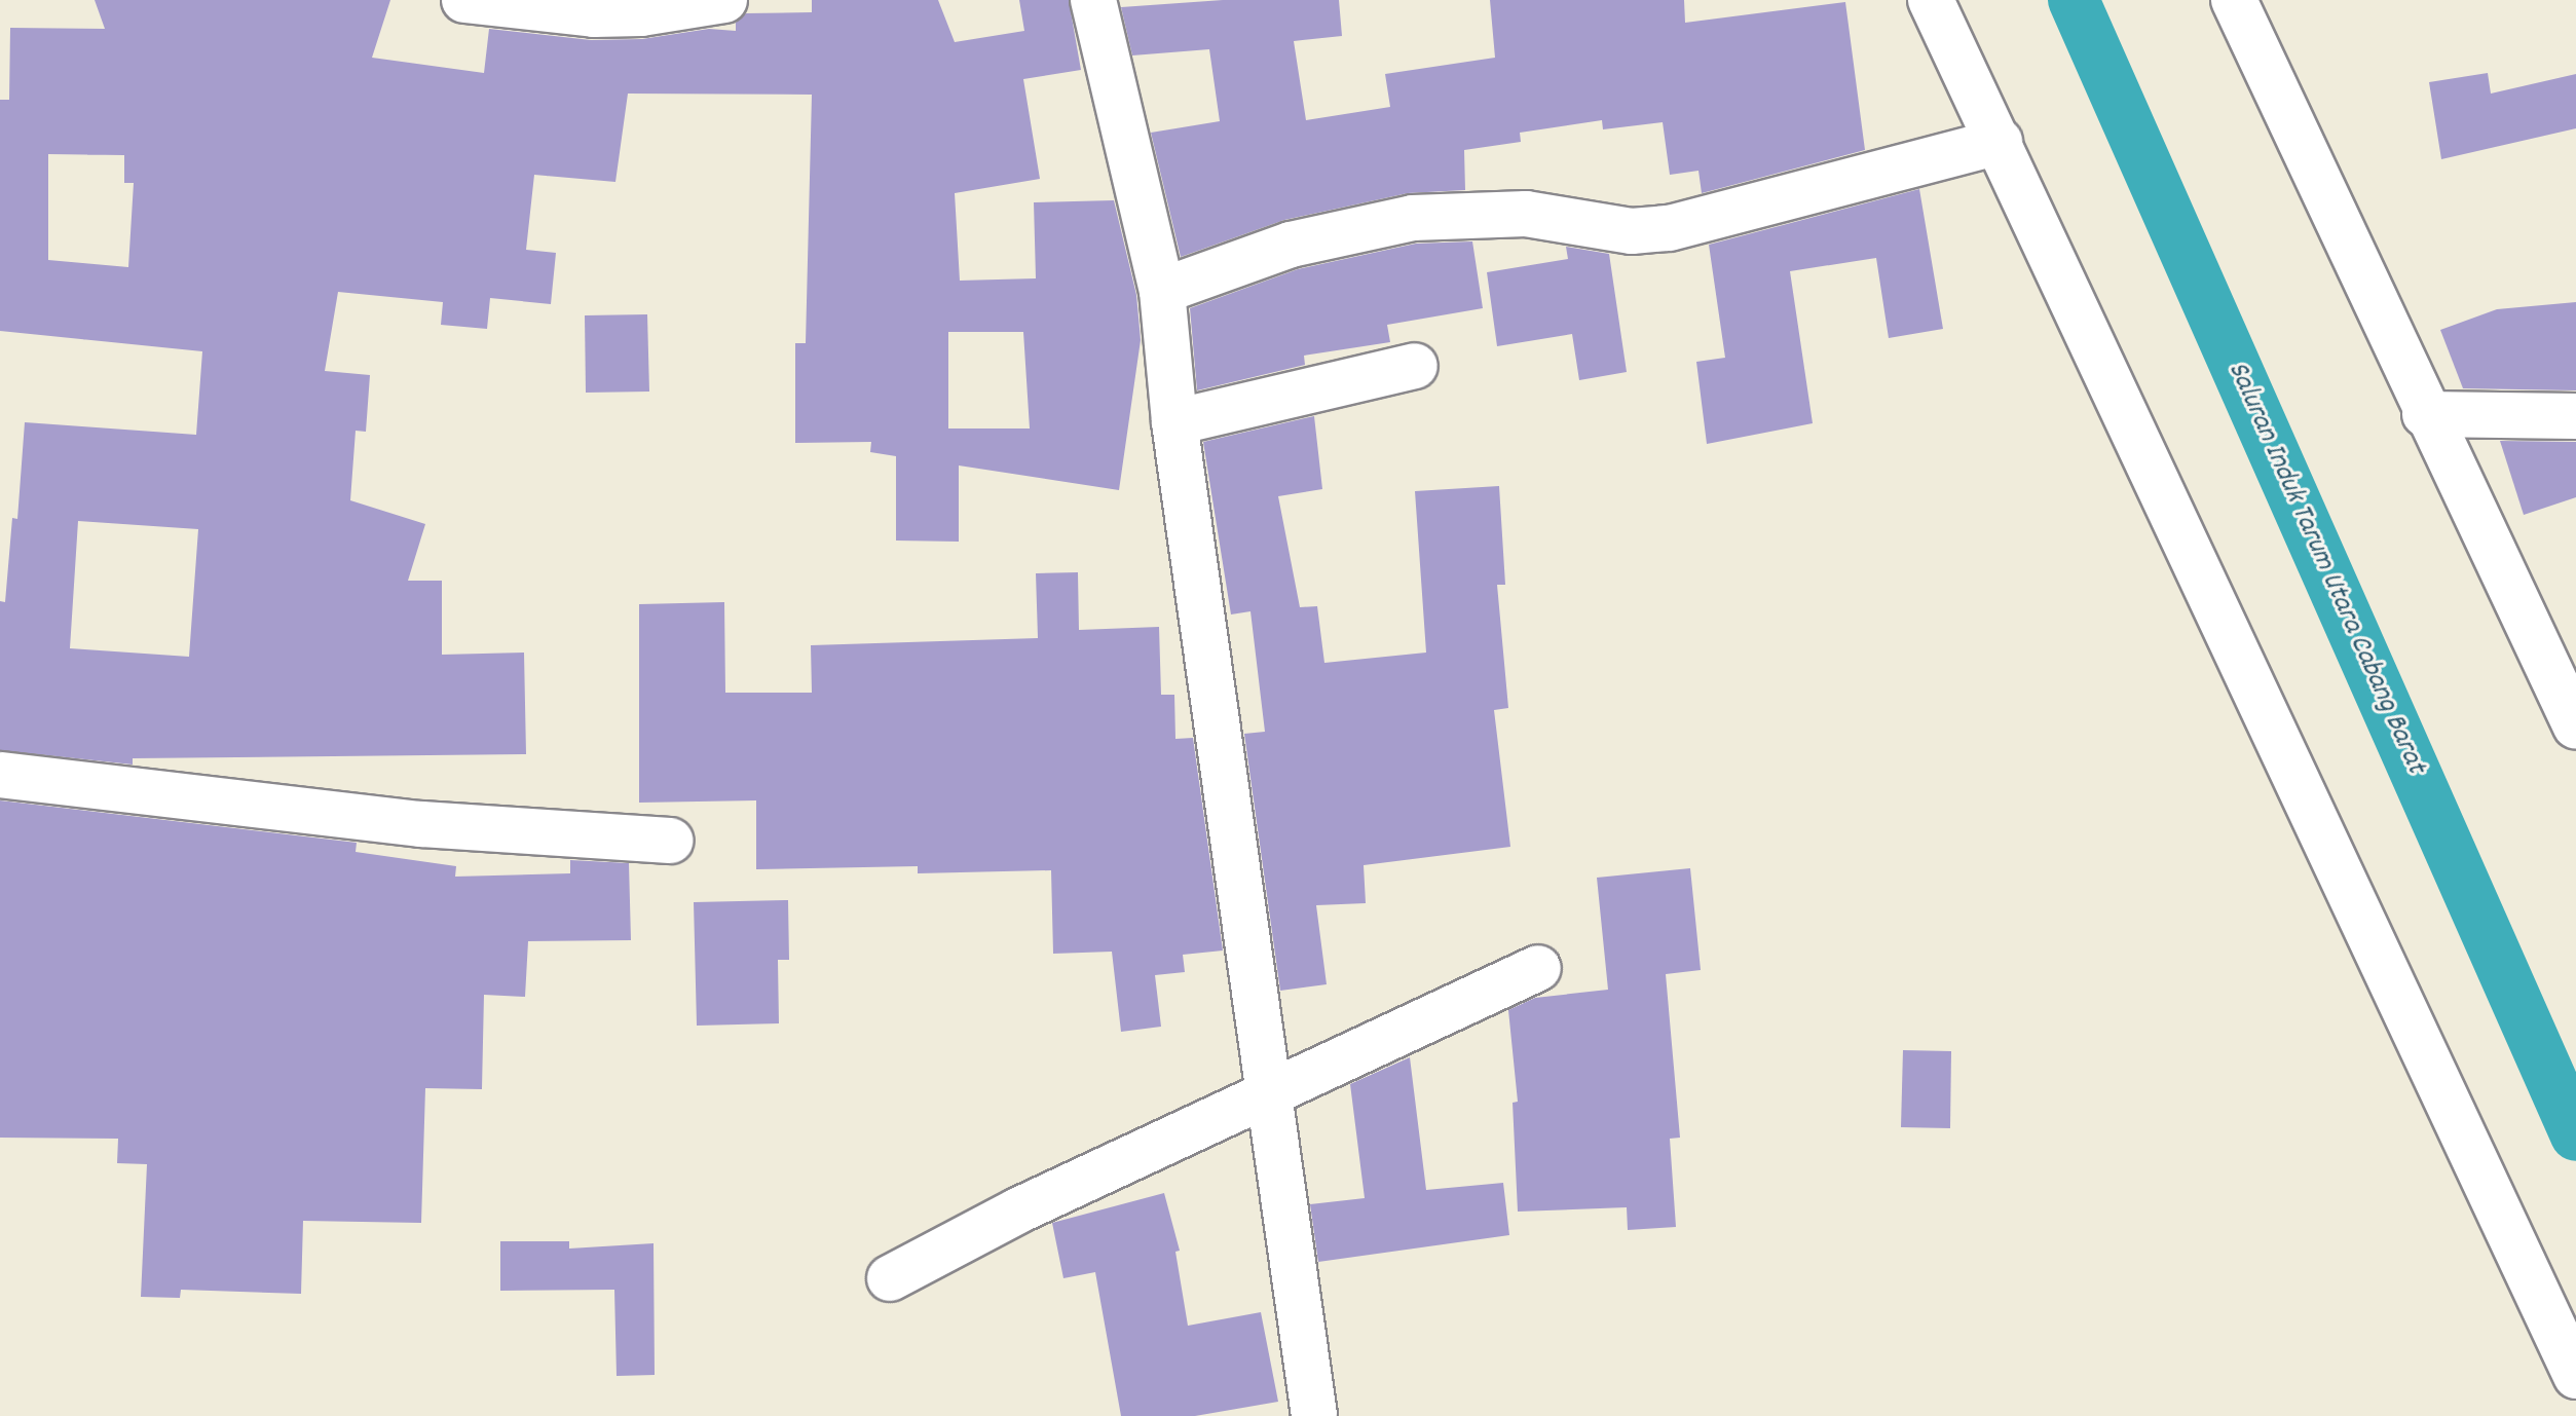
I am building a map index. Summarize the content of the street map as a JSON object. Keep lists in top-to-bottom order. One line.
{"water":["Saluran Induk Tarum Utara Cabang Barat"]}
